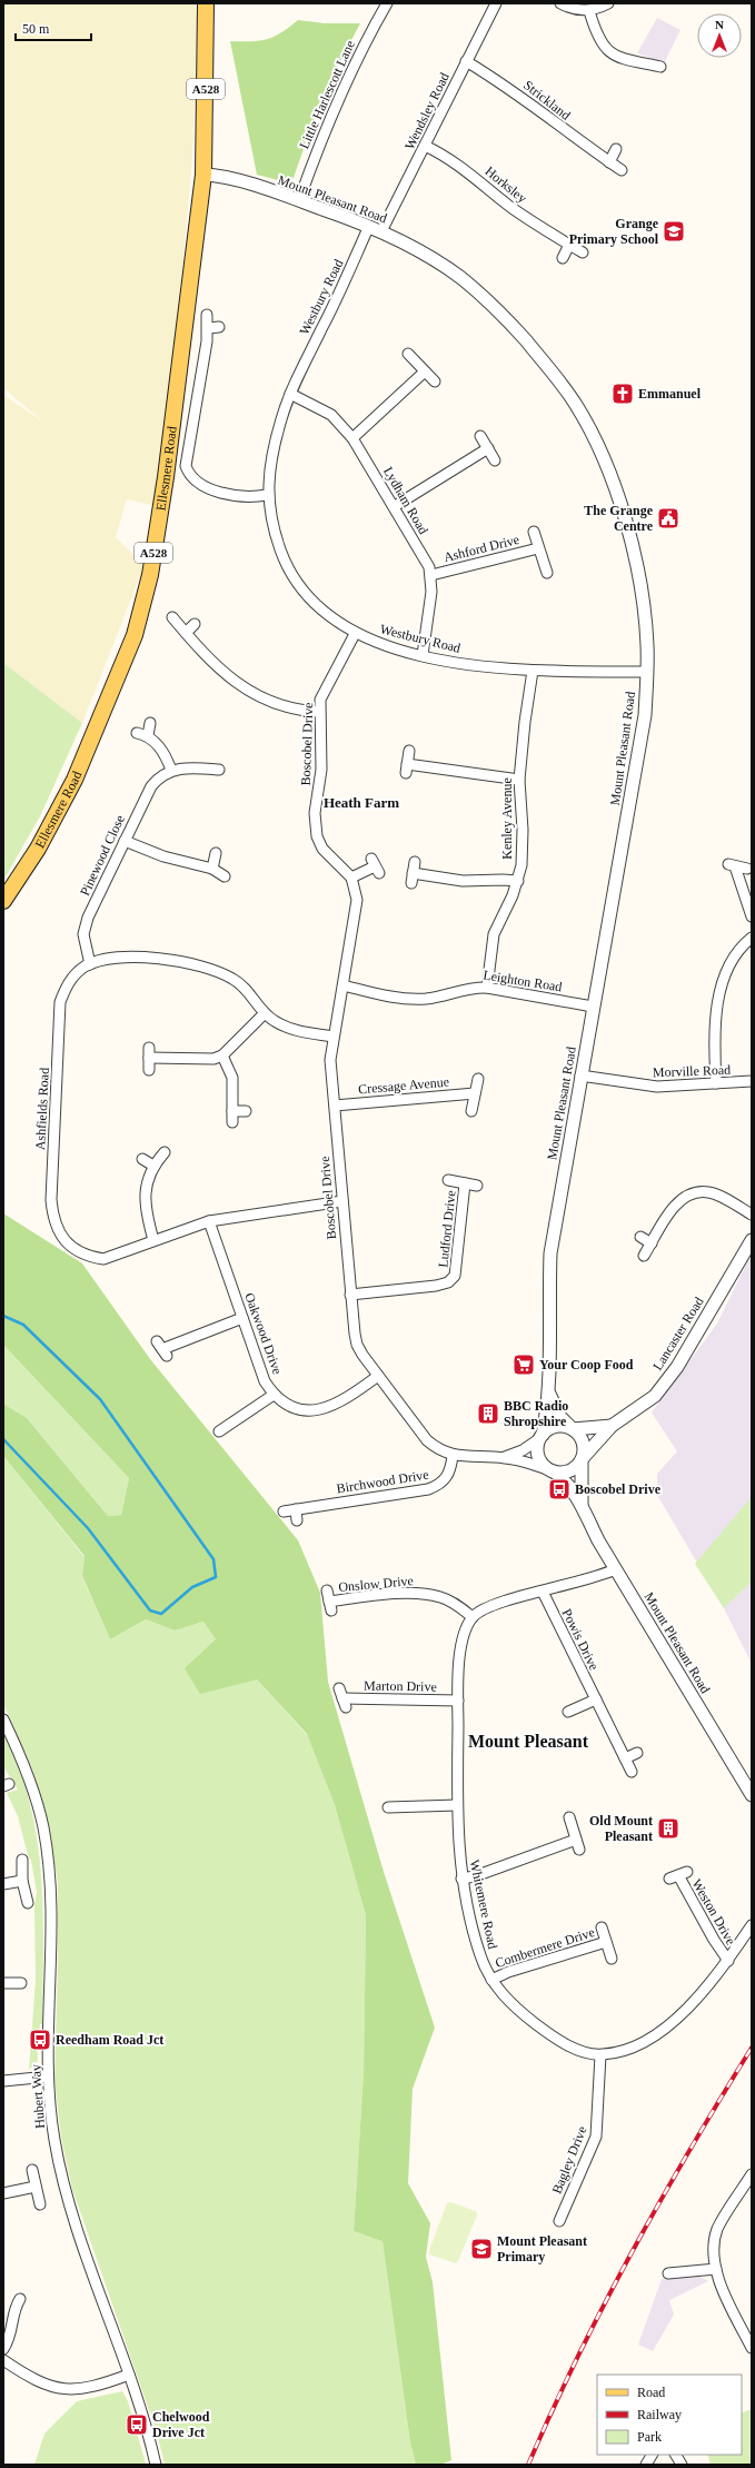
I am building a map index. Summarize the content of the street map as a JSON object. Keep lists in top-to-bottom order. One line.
{"streets":{"main road":["A528","Ellesmere Road"],"street":["Little Harlescott Lane","Strickland","Wendsley Road","Horksley","Mount Pleasant Road","Westbury Road","Lydham Road","Ashford Drive","Boscobel Drive","Kenley Avenue","Pinewood Close","Leighton Road","Morville Road","Cressage Avenue","Ashfields Road","Ludford Drive","Oakwood Drive","Lancaster Road","Birchwood Drive","Onslow Drive","Powis Drive","Marton Drive","Whitemere Road","Weston Drive","Combermere Drive","Hubert Way","Bagley Drive"]},"crossings":[["Little Harlescott Lane","Mount Pleasant Road"],["Strickland","Wendsley Road"],["Wendsley Road","Horksley"],["Wendsley Road","Mount Pleasant Road"],["Mount Pleasant Road","Westbury Road"],["Mount Pleasant Road","Ellesmere Road"],["Mount Pleasant Road","Boscobel Drive"],["Mount Pleasant Road","Leighton Road"],["Mount Pleasant Road","Morville Road"],["Mount Pleasant Road","Lancaster Road"],["Mount Pleasant Road","Whitemere Road"],["Westbury Road","Lydham Road"],["Westbury Road","Boscobel Drive"],["Westbury Road","Kenley Avenue"],["Lydham Road","Ashford Drive"],["Boscobel Drive","Leighton Road"],["Boscobel Drive","Cressage Avenue"],["Boscobel Drive","Ashfields Road"],["Boscobel Drive","Ludford Drive"],["Boscobel Drive","Oakwood Drive"],["Boscobel Drive","Lancaster Road"],["Boscobel Drive","Birchwood Drive"],["Kenley Avenue","Leighton Road"],["Pinewood Close","Ashfields Road"],["Ashfields Road","Oakwood Drive"],["Onslow Drive","Whitemere Road"],["Powis Drive","Whitemere Road"],["Marton Drive","Whitemere Road"],["Whitemere Road","Combermere Drive"],["Whitemere Road","Bagley Drive"]],"districts":["Heath Farm","Mount Pleasant"],"places":{"school or university":["Grange Primary School","Mount Pleasant Primary"],"church":["Emmanuel"],"public building":["The Grange Centre"],"supermarket":["Your Coop Food"],"building":["BBC Radio Shropshire","Old Mount Pleasant"],"bus stop":["Boscobel Drive","Reedham Road Jct","Chelwood Drive Jct"]},"legend":["Road","Railway","Park"],"scale_bar":"50 m","north":"top"}
